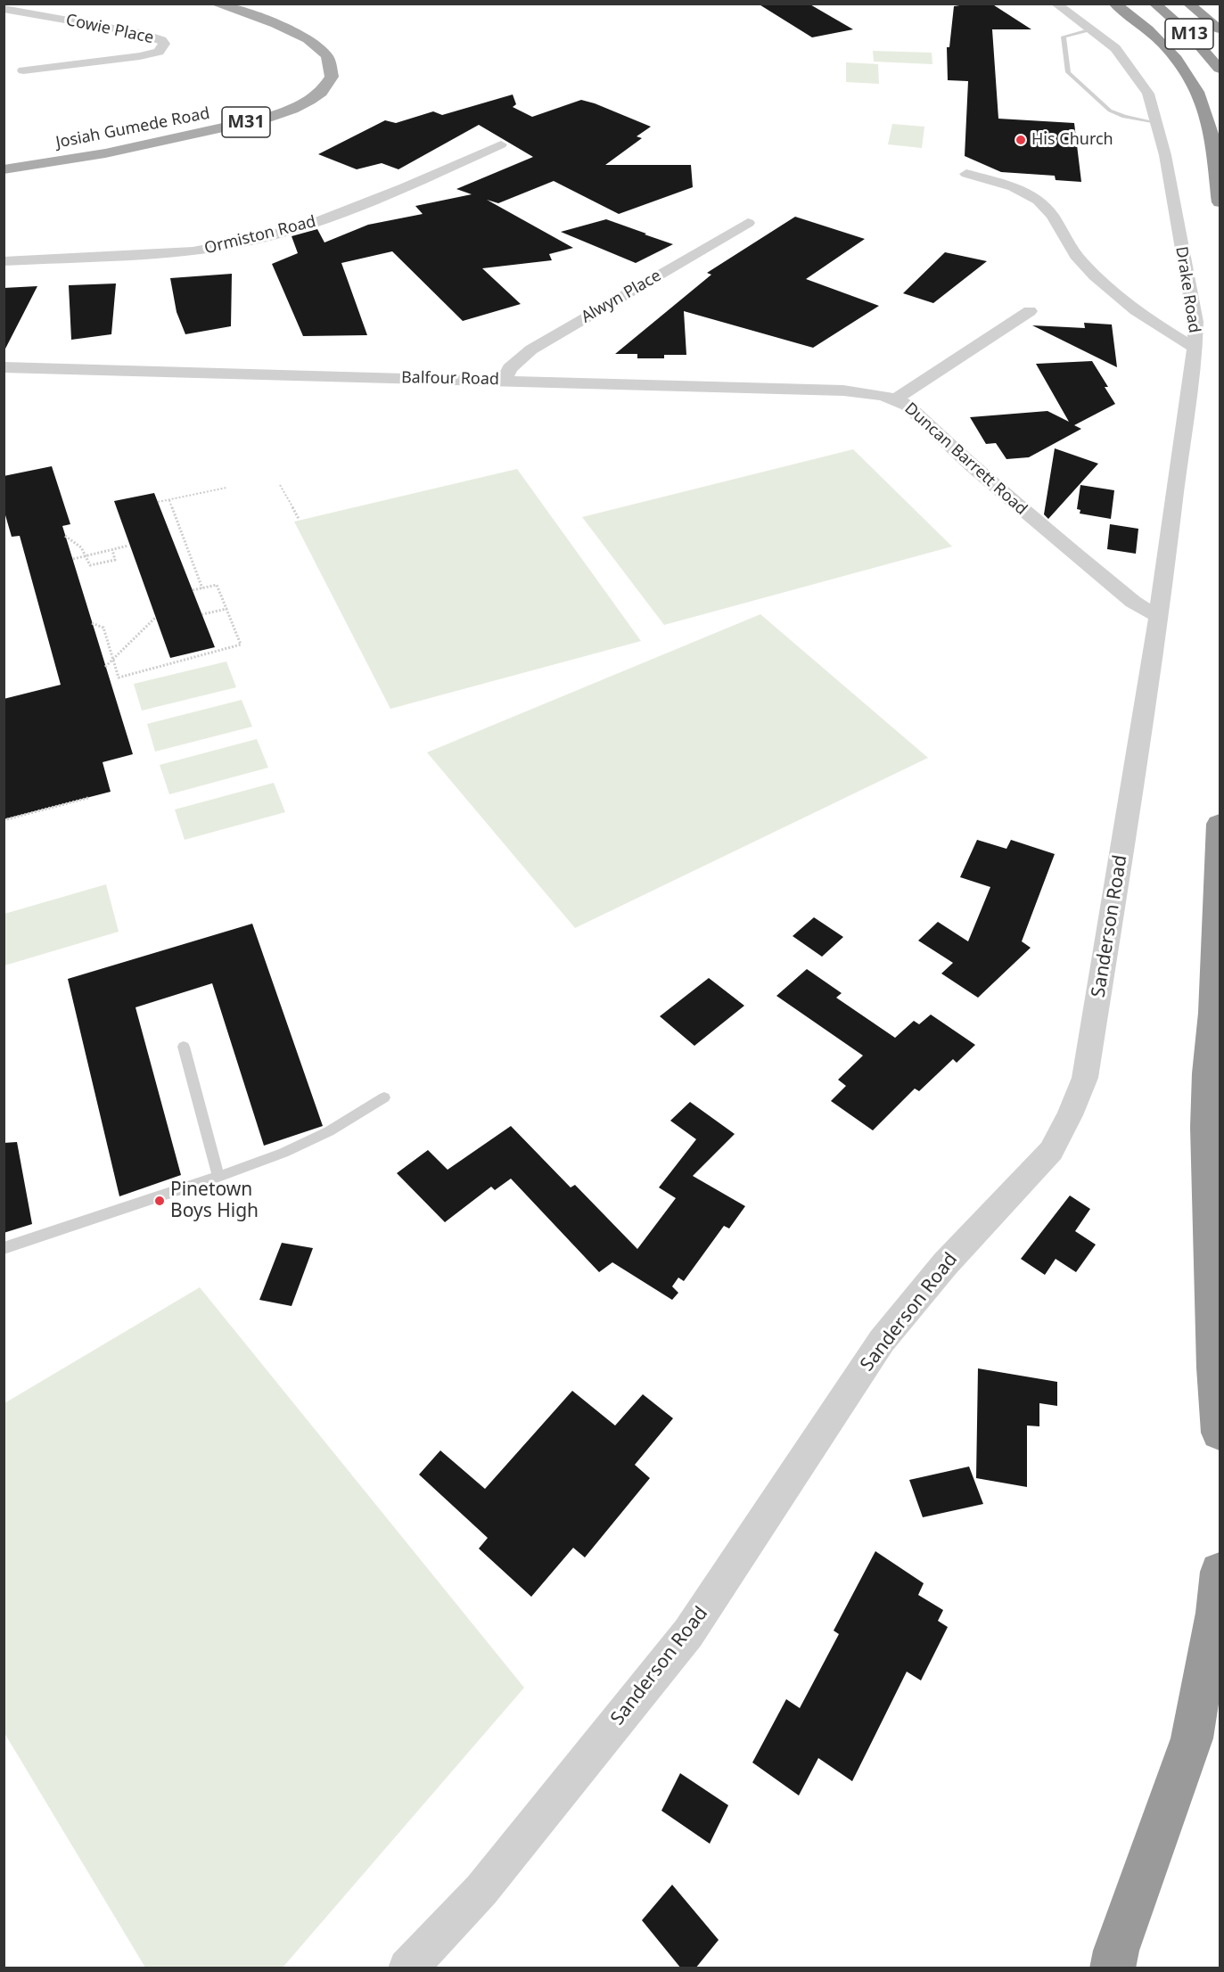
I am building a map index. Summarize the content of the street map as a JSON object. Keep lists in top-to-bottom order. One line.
{"streets":{"highway":["M13"],"main road":["M31","Josiah Gumede Road"],"street":["Cowie Place","Ormiston Road","Drake Road","Alwyn Place","Balfour Road","Duncan Barrett Road","Sanderson Road"]},"crossings":[["Drake Road","Duncan Barrett Road"],["Drake Road","Sanderson Road"],["Alwyn Place","Balfour Road"],["Balfour Road","Duncan Barrett Road"],["Duncan Barrett Road","Sanderson Road"]],"places":["His Church","Pinetown Boys High"]}
